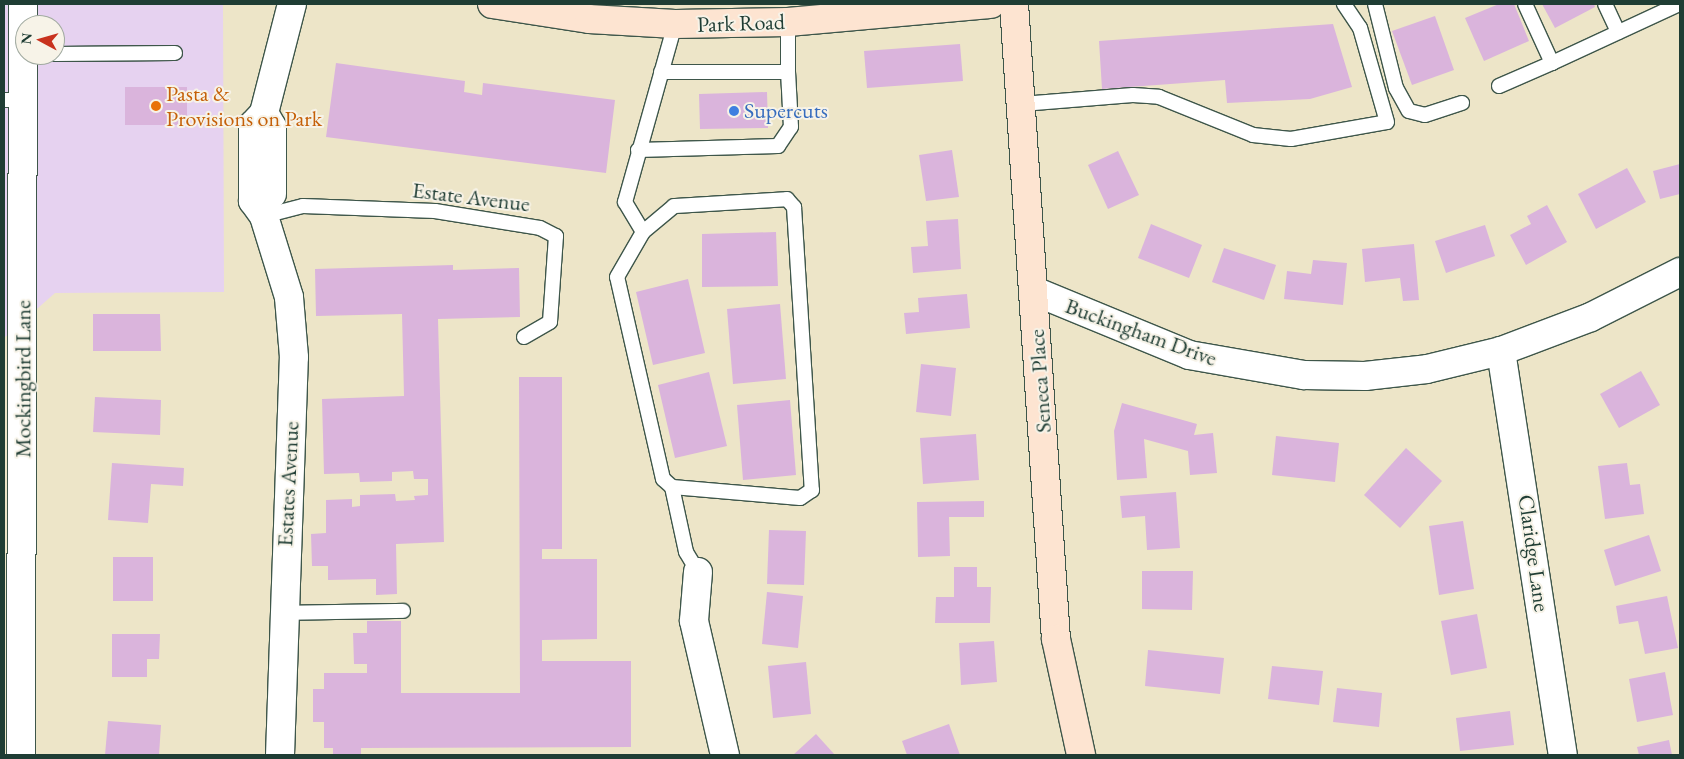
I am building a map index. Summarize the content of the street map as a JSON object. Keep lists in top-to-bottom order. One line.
{"streets":{"street":["Park Road","Buckingham Drive","Mockingbird Lane","Seneca Place","Estates Avenue","Claridge Lane"],"lane":["Estate Avenue"]},"crossings":[["Estate Avenue","Estates Avenue"],["Buckingham Drive","Seneca Place"],["Buckingham Drive","Claridge Lane"]],"places":["Pasta & Provisions on Park","Supercuts"],"north":"left"}
